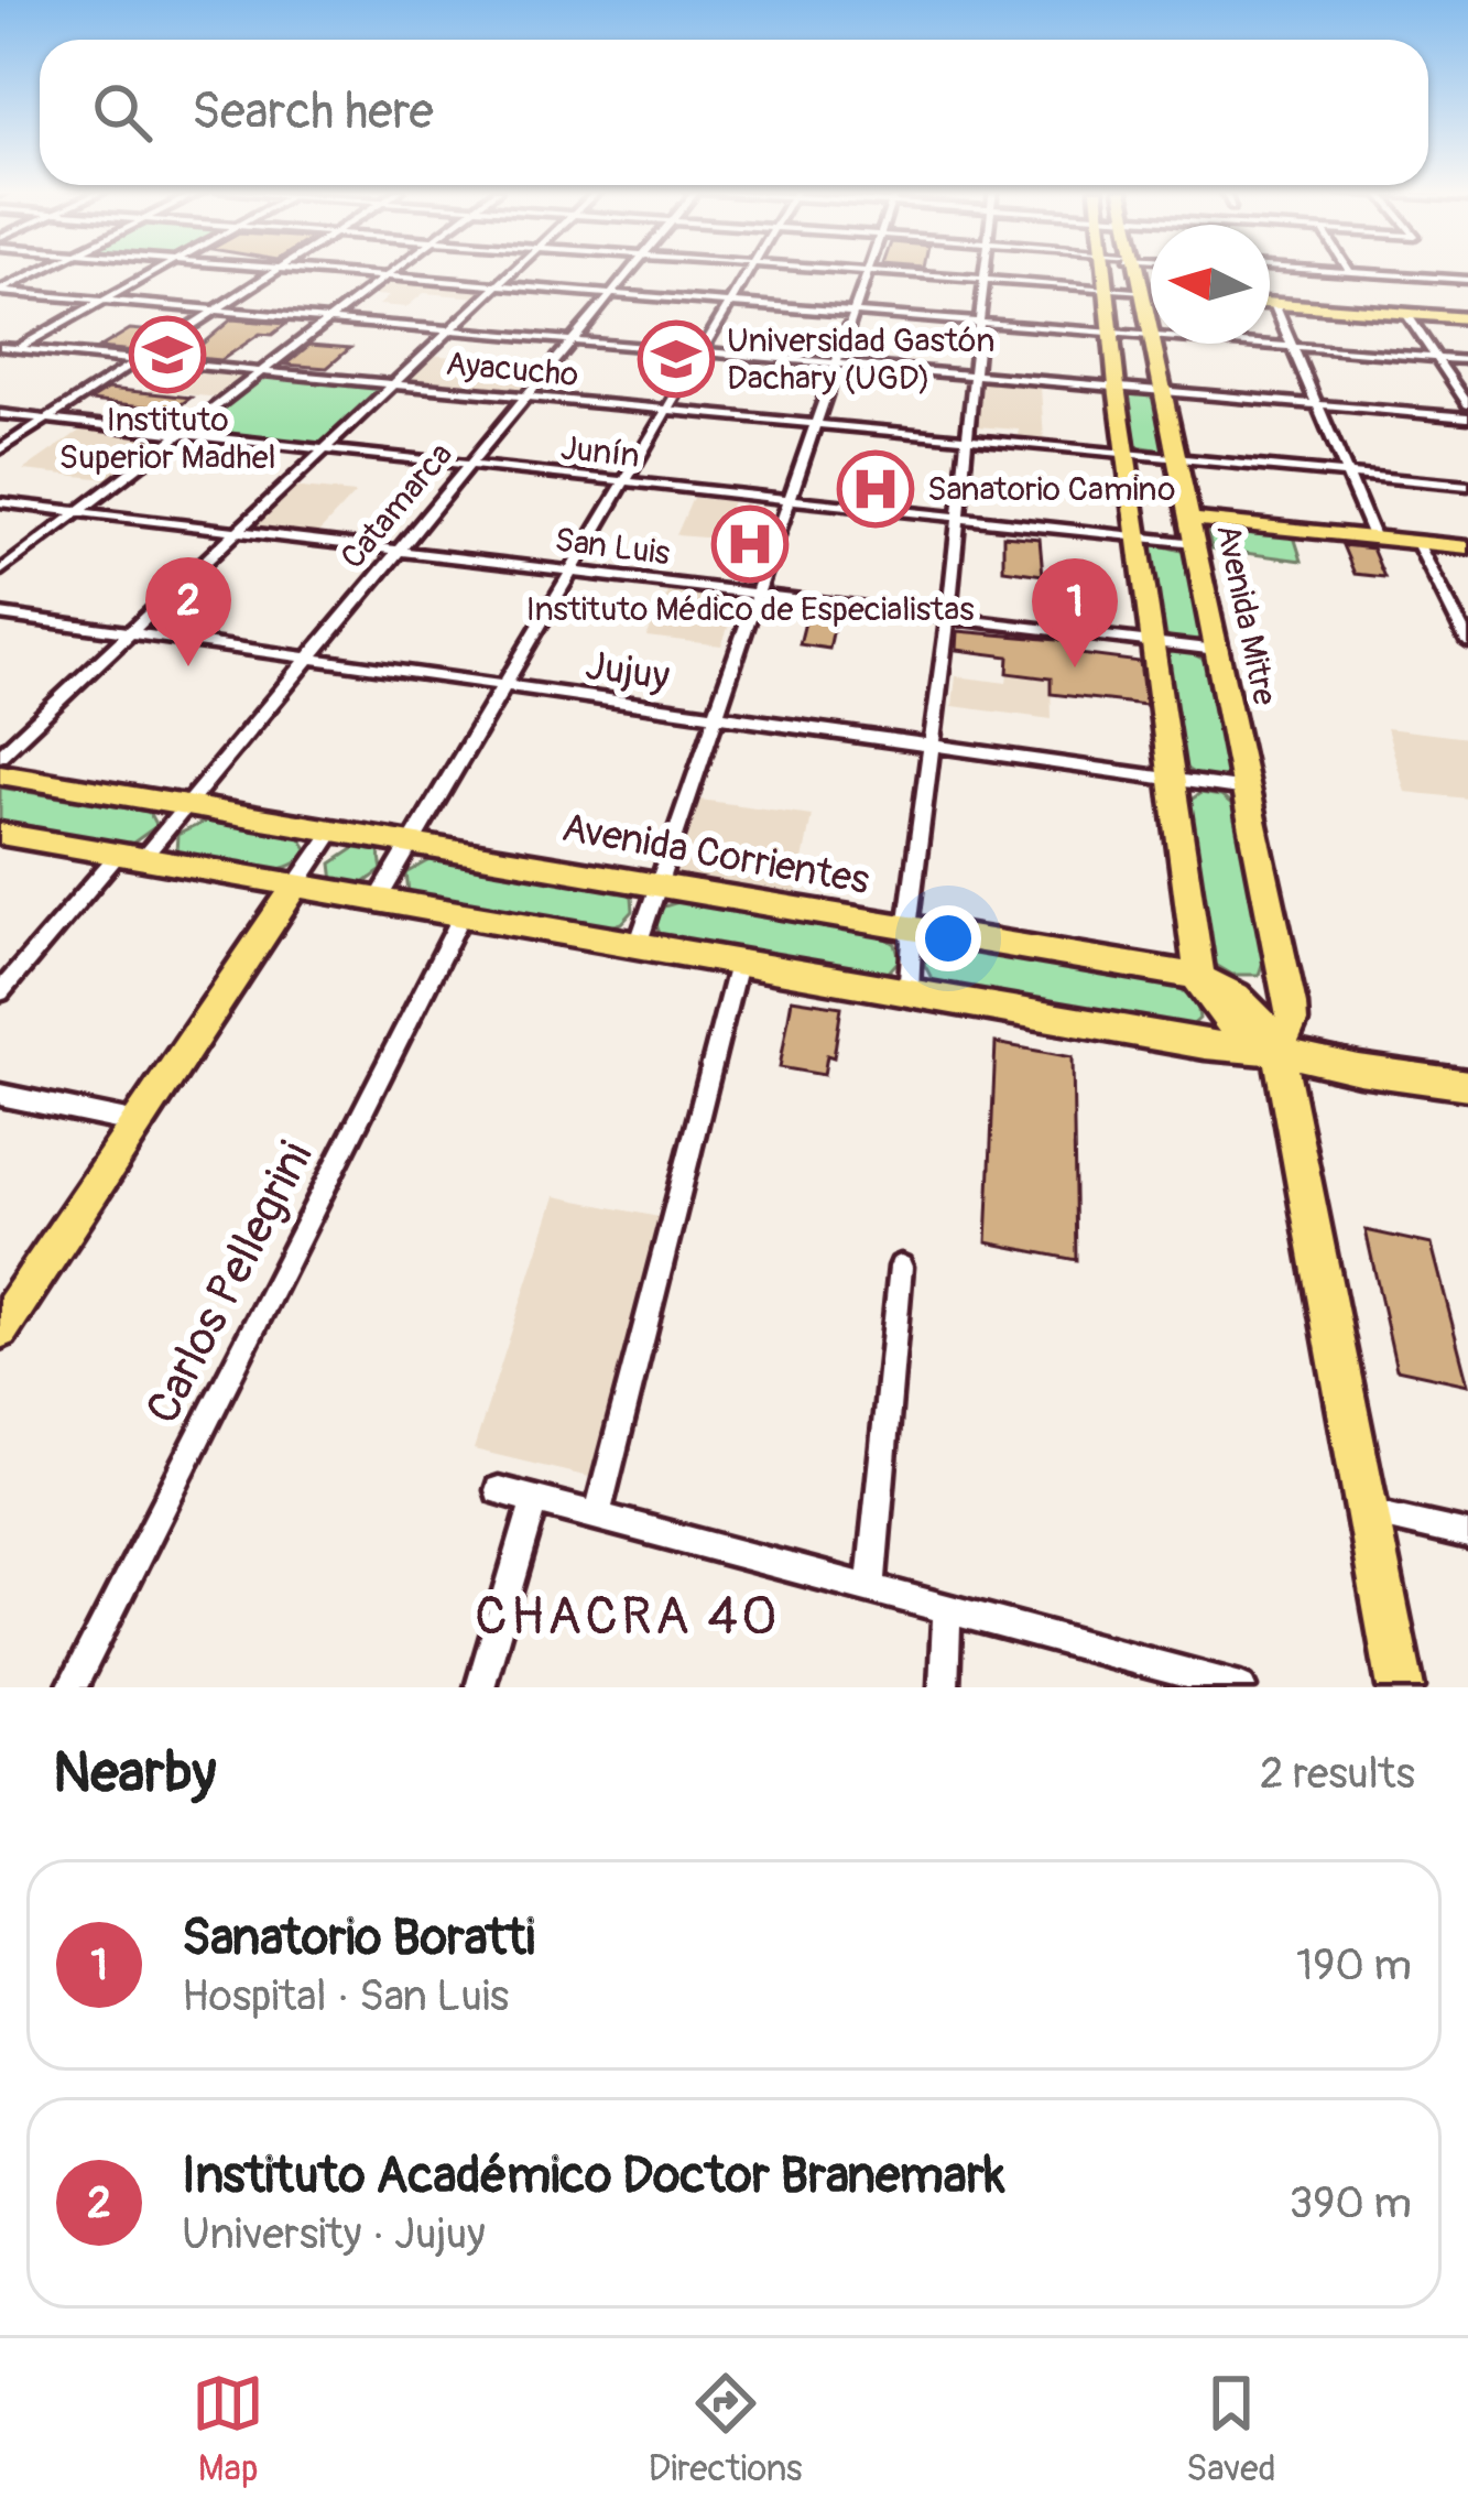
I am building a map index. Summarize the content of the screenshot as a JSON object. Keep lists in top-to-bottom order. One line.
{"streets":{"main road":["Avenida Mitre","Avenida Corrientes"],"street":["Ayacucho","Junín","Catamarca","San Luis","Jujuy","Carlos Pellegrini"]},"crossings":[["Ayacucho","Catamarca"],["Ayacucho","Avenida Mitre"],["Junín","Catamarca"],["Junín","Avenida Mitre"],["Catamarca","San Luis"],["Catamarca","Jujuy"],["Catamarca","Avenida Corrientes"],["San Luis","Avenida Mitre"],["Avenida Mitre","Jujuy"],["Avenida Mitre","Avenida Corrientes"]],"districts":["CHACRA 40"],"places":{"school or university":["Instituto Superior Madhel","Universidad Gastón Dachary (UGD)"],"hospital":["Sanatorio Camino","Instituto Médico de Especialistas"]},"north":"left","page":{"search":"Search here","pins":["2","1"],"heading":["Nearby","2 results"],"list":[{"mark":"1","name":"Sanatorio Boratti","note":"Hospital · San Luis","value":"190 m"},{"mark":"2","name":"Instituto Académico Doctor Branemark","note":"University · Jujuy","value":"390 m"}],"nav":["Map","Directions","Saved"]}}
